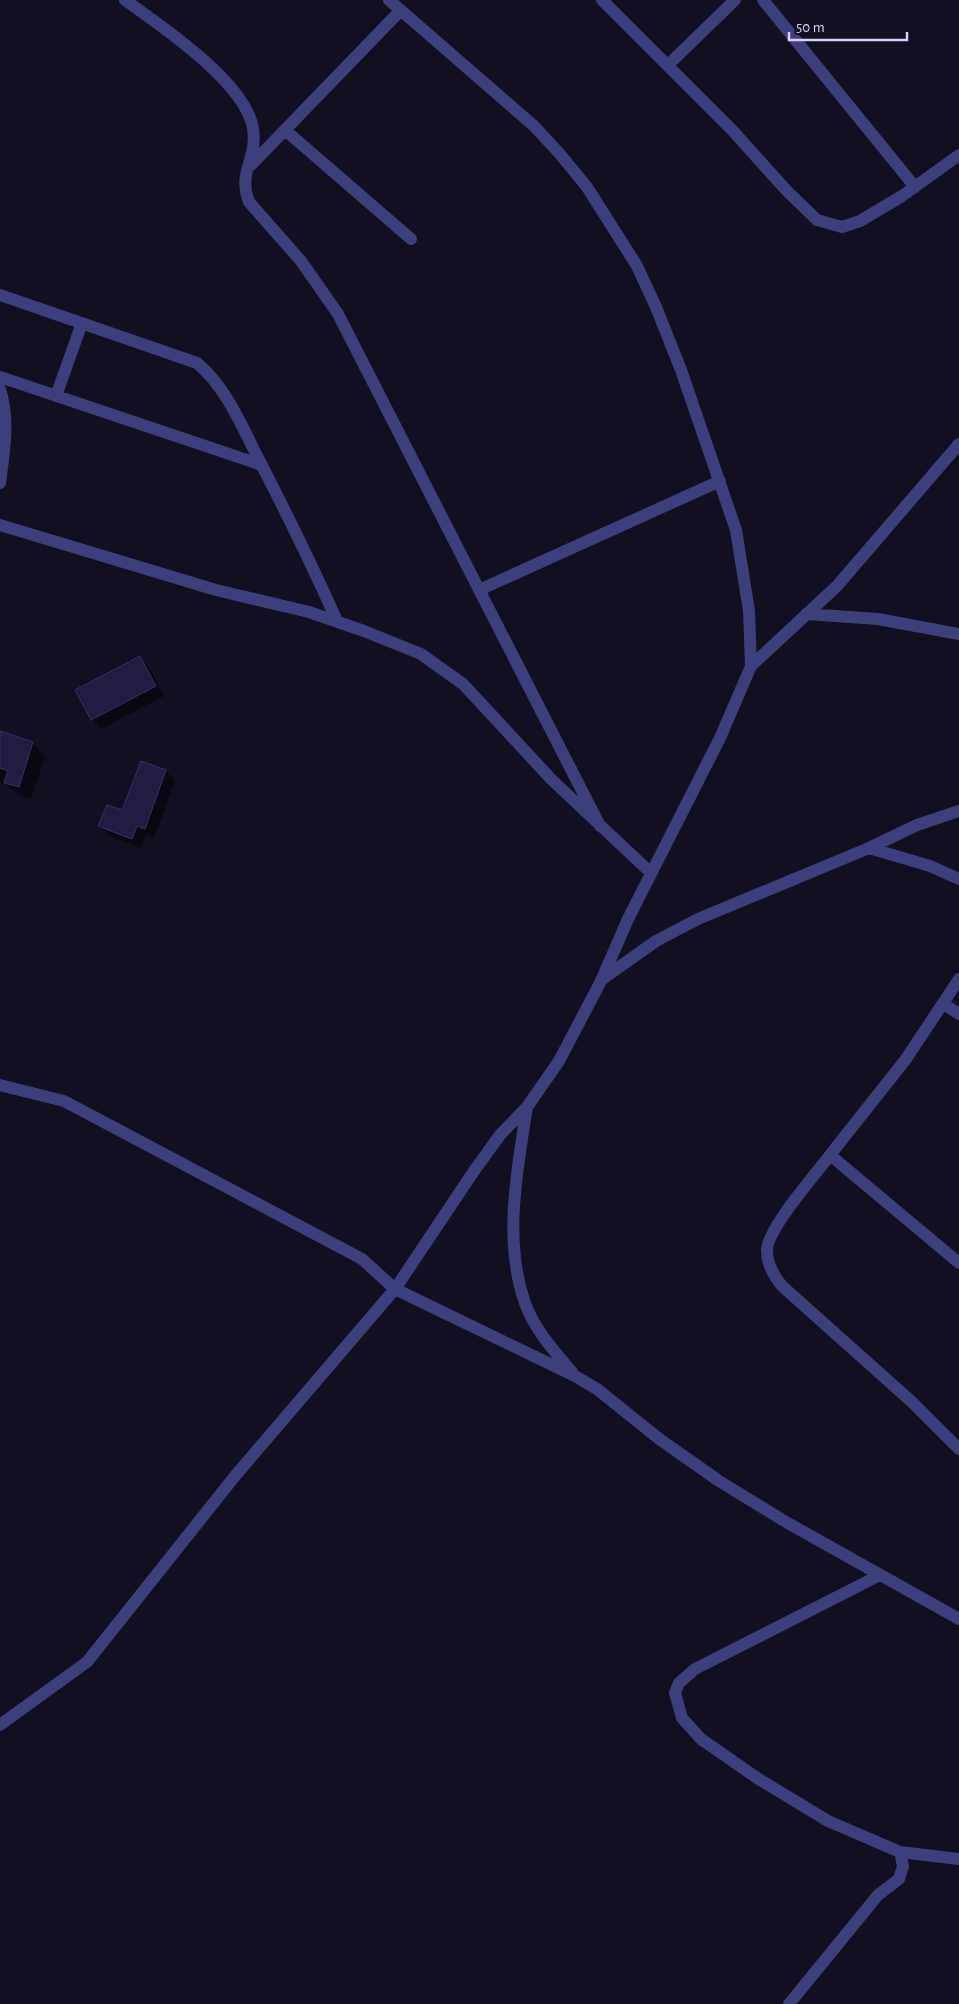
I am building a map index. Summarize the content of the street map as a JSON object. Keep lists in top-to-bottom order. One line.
{"scale_bar":"50 m"}
